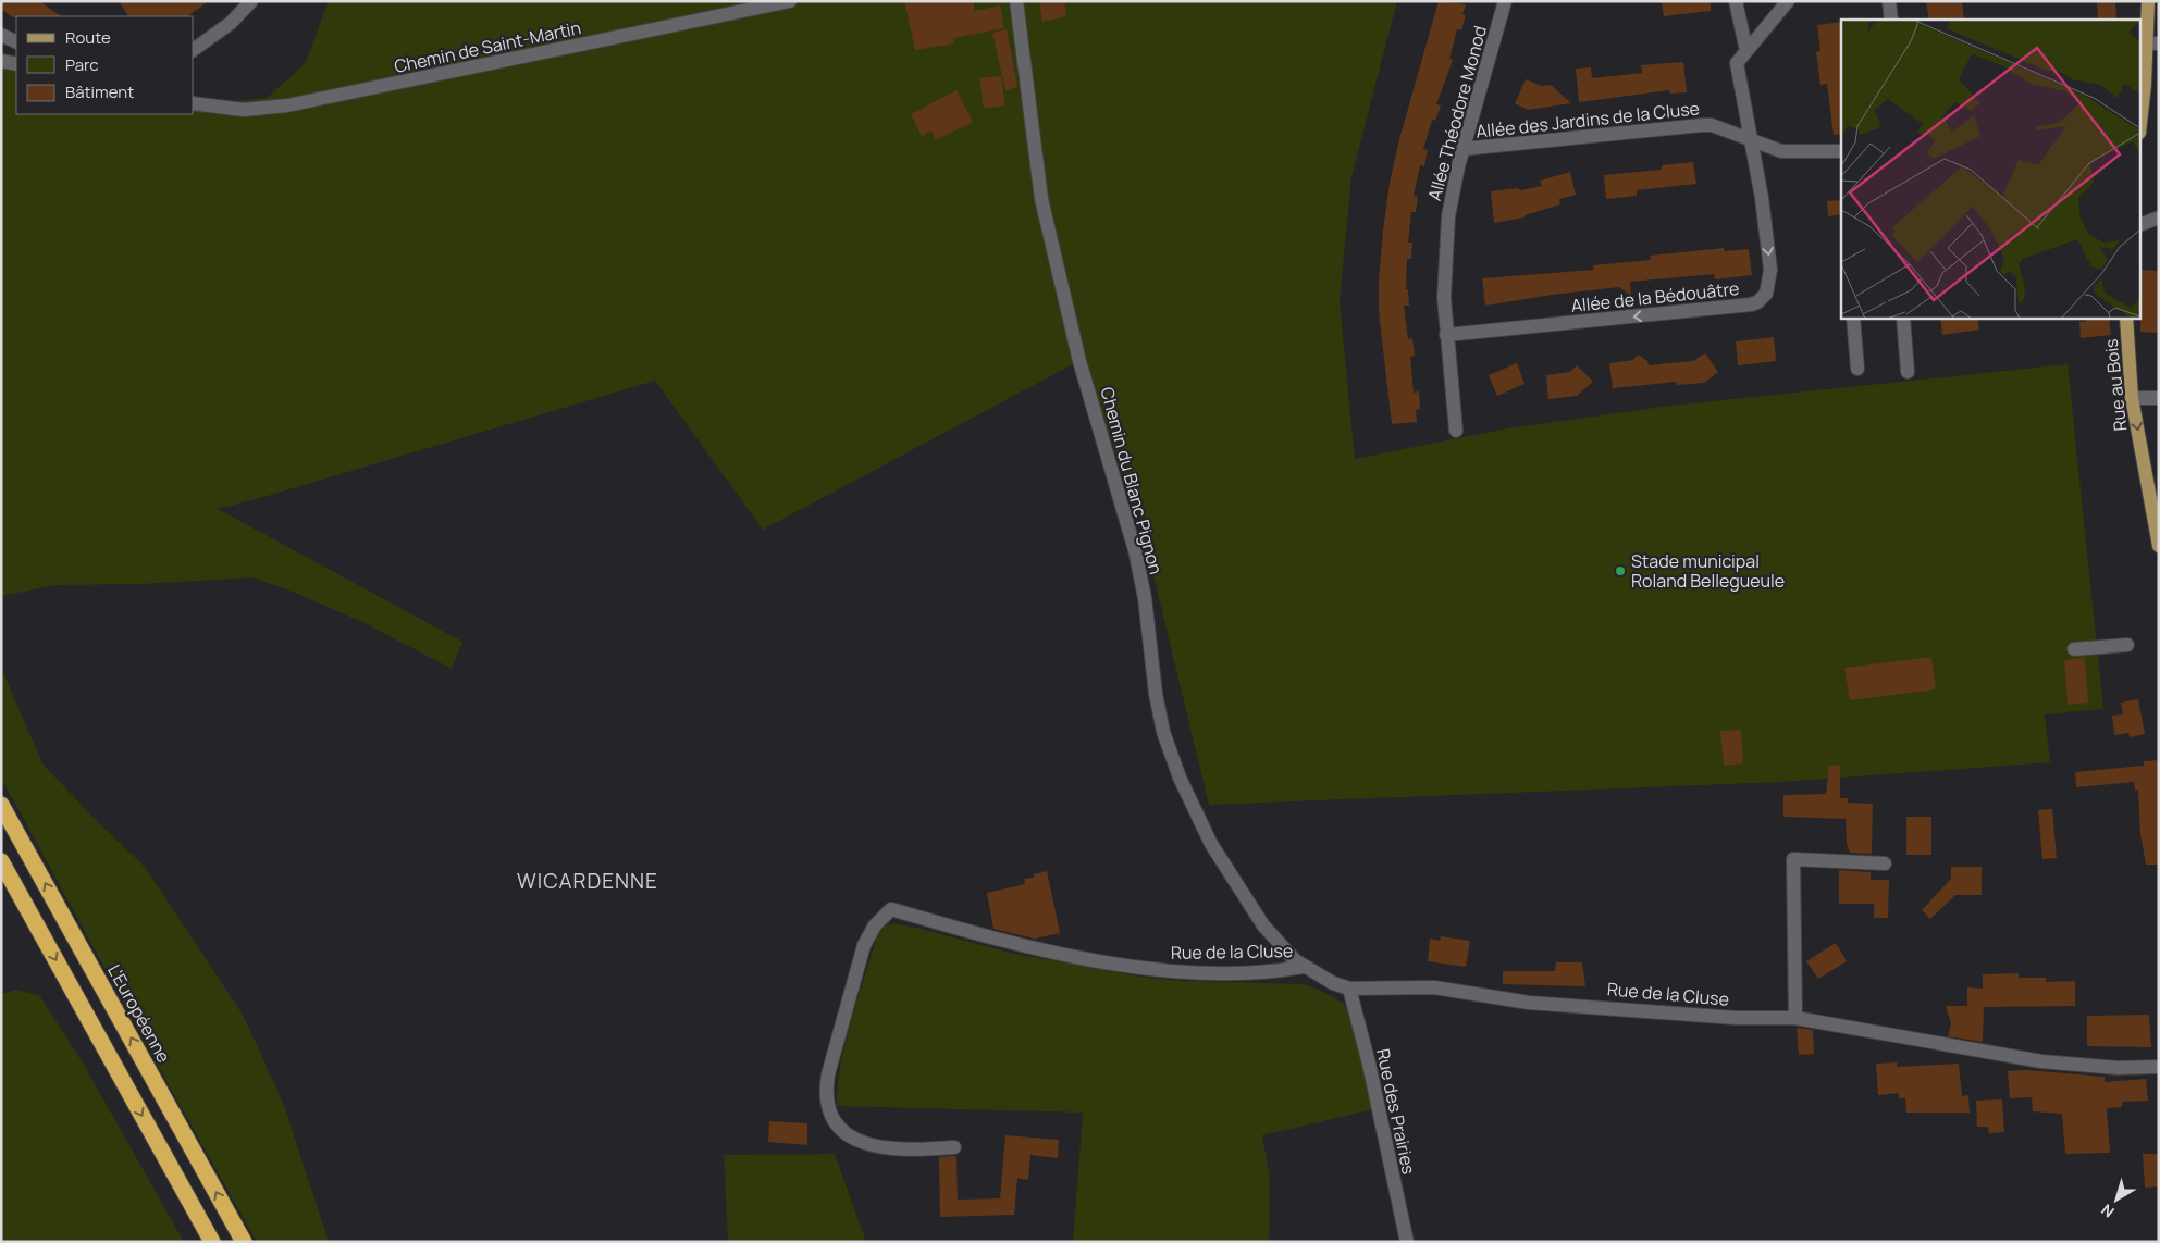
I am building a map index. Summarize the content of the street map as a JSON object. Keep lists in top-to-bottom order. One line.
{"streets":{"highway":["L'Européenne"],"main road":["Rue au Bois"],"street":["Chemin de Saint-Martin","Allée Théodore Monod","Allée des Jardins de la Cluse","Allée de la Bédouâtre","Chemin du Blanc Pignon","Rue de la Cluse","Rue des Prairies"]},"crossings":[["Allée Théodore Monod","Allée des Jardins de la Cluse"],["Allée Théodore Monod","Allée de la Bédouâtre"],["Allée des Jardins de la Cluse","Allée de la Bédouâtre"],["Chemin du Blanc Pignon","Rue de la Cluse"],["Rue de la Cluse","Rue des Prairies"]],"one_way":["Rue au Bois"],"districts":["WICARDENNE"],"places":["Stade municipal Roland Bellegueule"],"legend":["Route","Parc","Bâtiment"],"north":"bottom left"}
